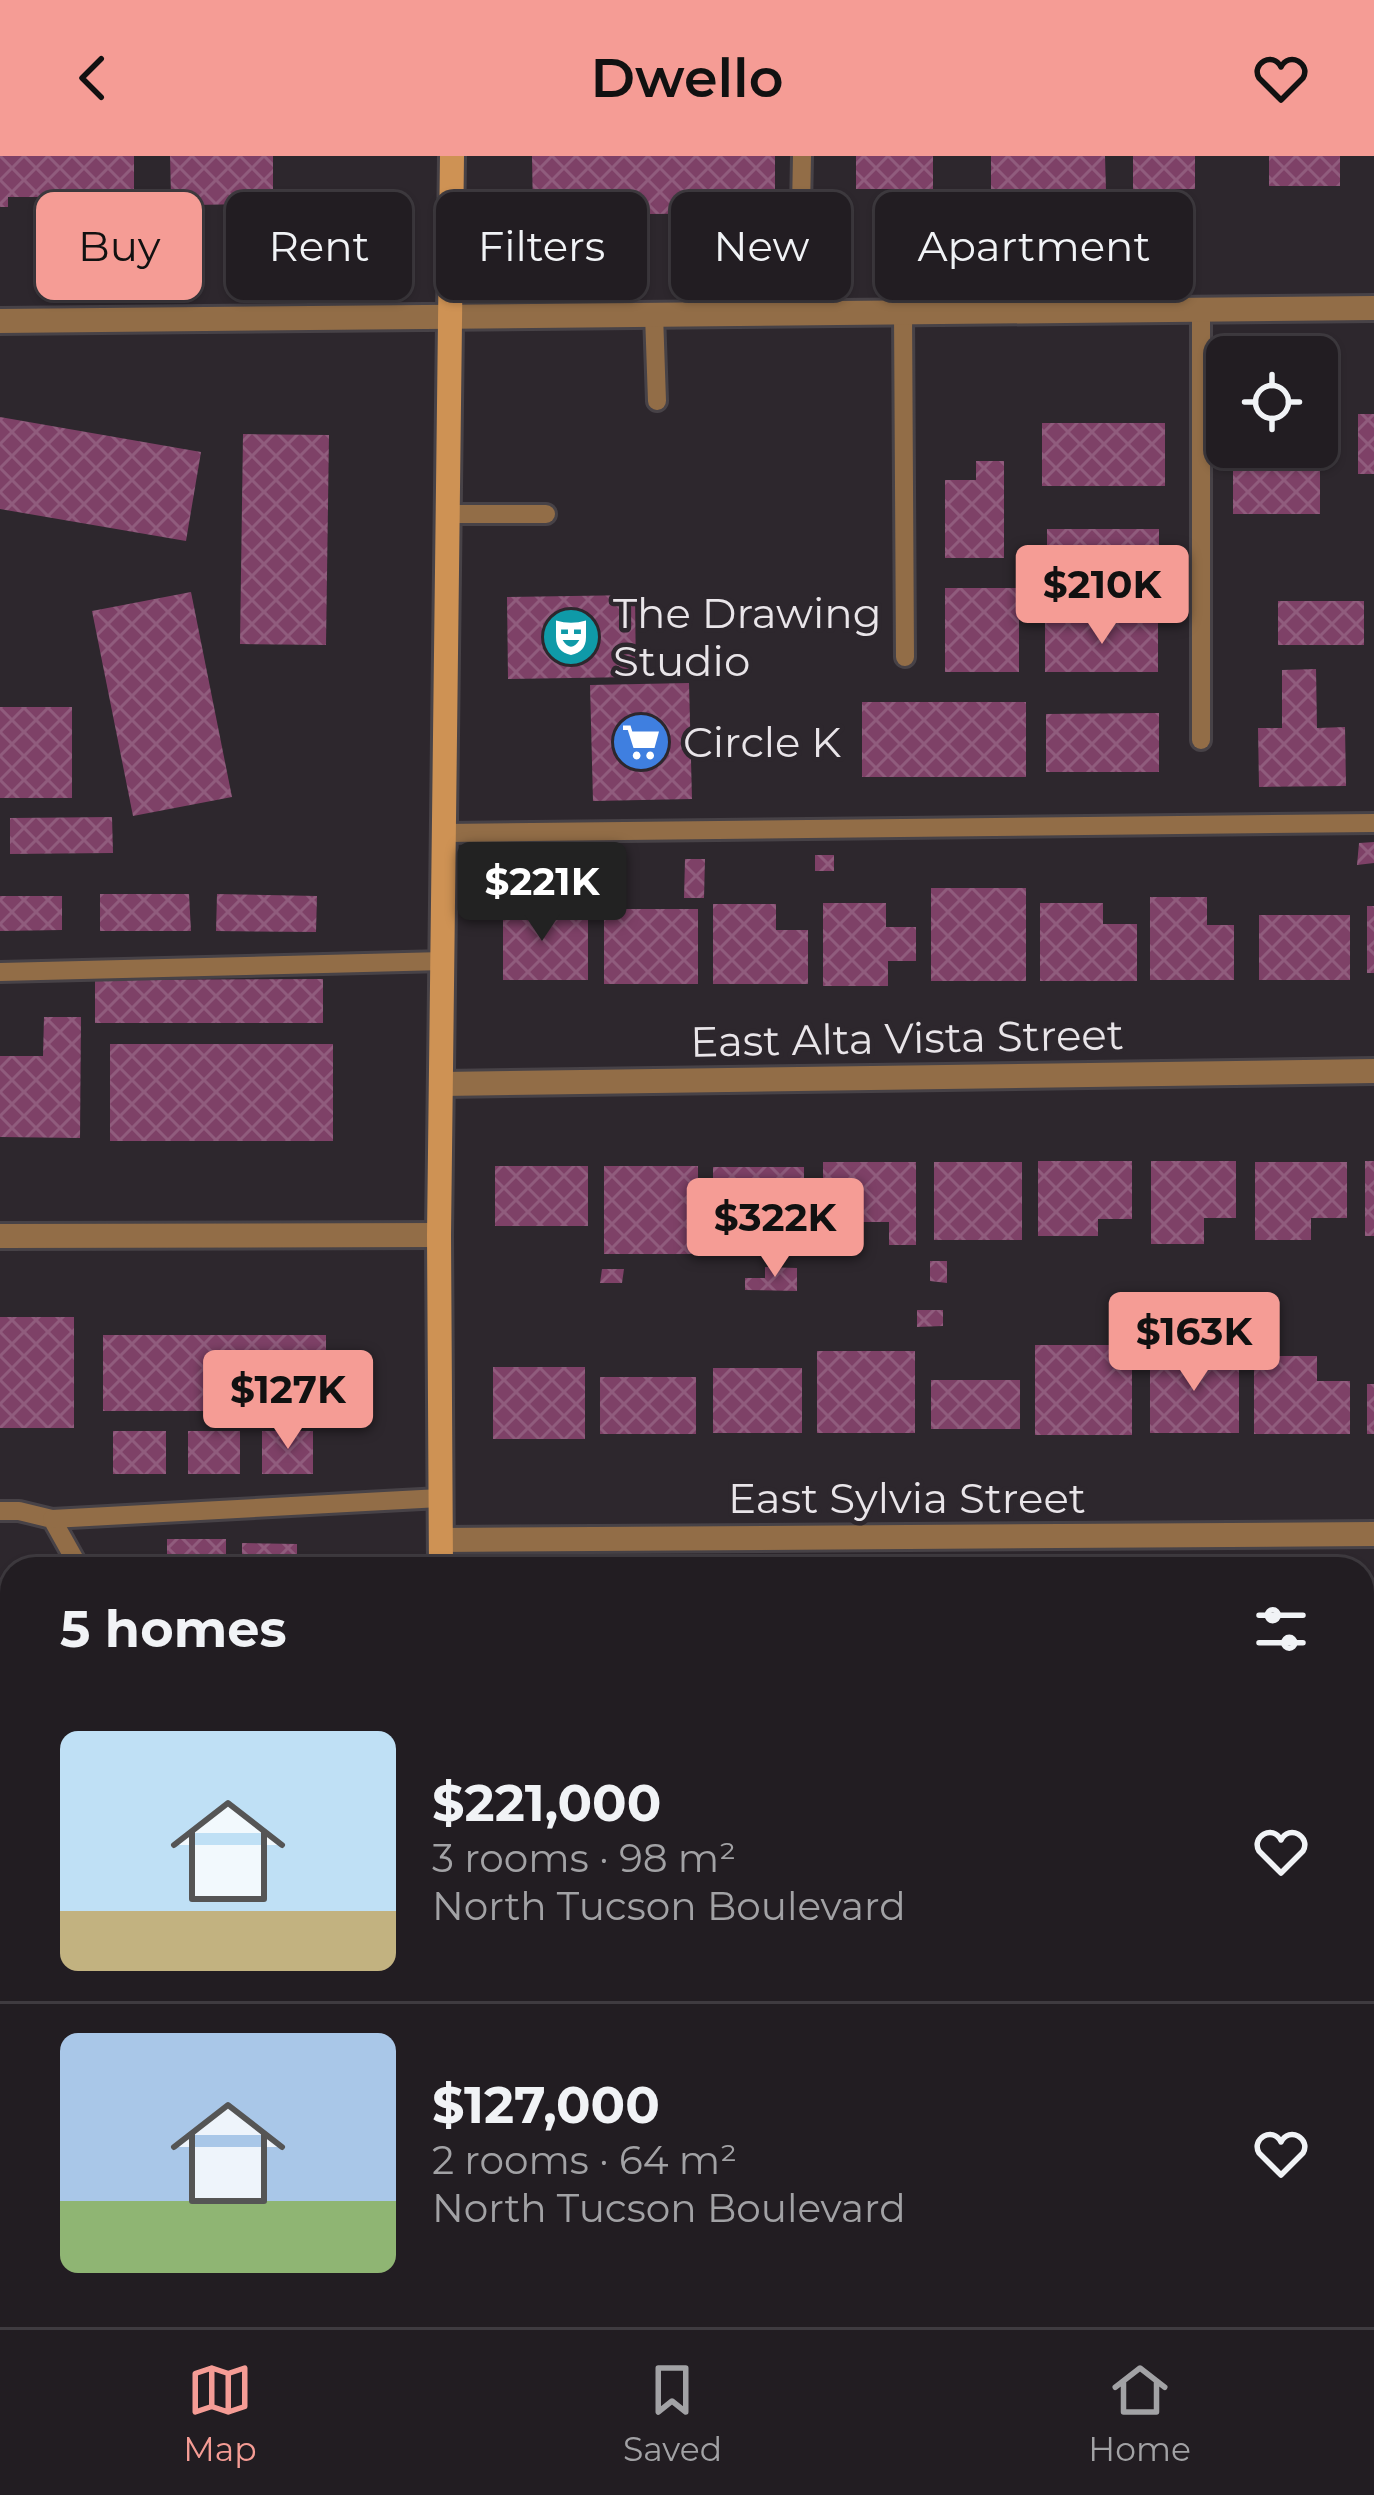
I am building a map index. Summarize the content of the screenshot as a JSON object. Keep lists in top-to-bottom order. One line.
{"streets":{"street":["East Alta Vista Street","East Sylvia Street"]},"places":{"theatre":["The Drawing Studio"],"supermarket":["Circle K"]},"page":{"header":"Dwello","chip":["Buy","Rent","Filters","New","Apartment"],"price":["$210K","$221K","$322K","$163K","$127K"],"heading":"5 homes","list":[{"name":"$221,000","note":"3 rooms · 98 m² · North Tucson Boulevard"},{"name":"$127,000","note":"2 rooms · 64 m² · North Tucson Boulevard"}],"tabs":["Map","Saved","Home"]}}
